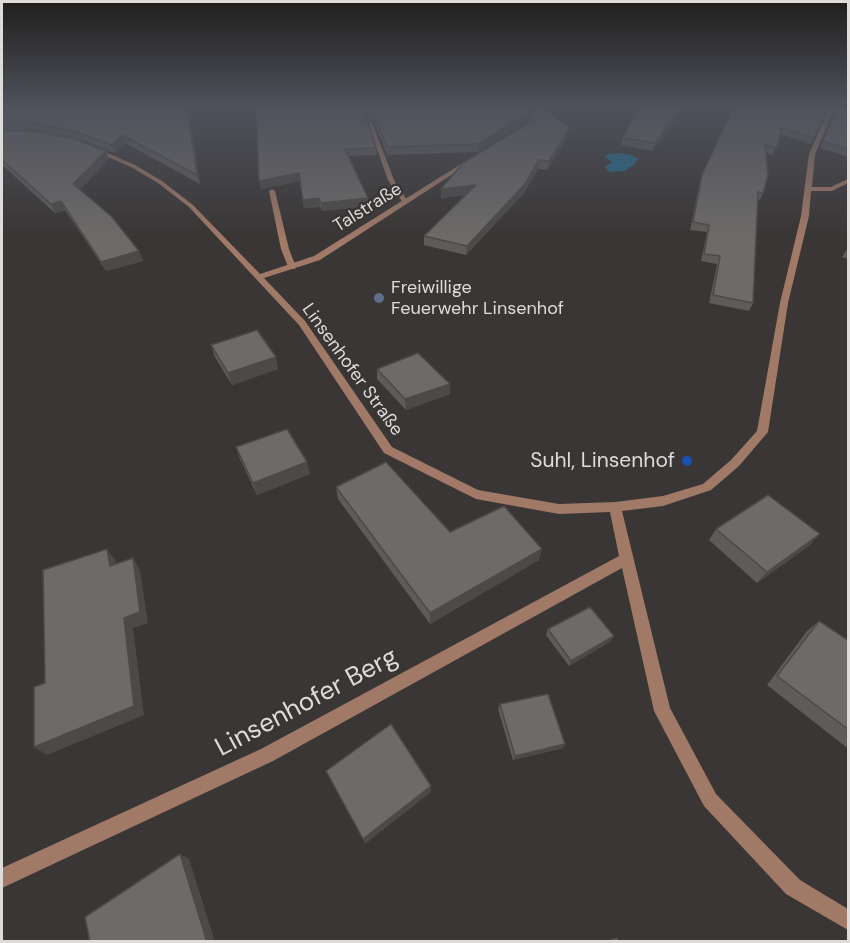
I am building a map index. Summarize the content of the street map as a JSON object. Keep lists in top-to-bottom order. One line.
{"streets":{"street":["Talstraße","Linsenhofer Straße","Linsenhofer Berg"]},"crossings":[["Talstraße","Linsenhofer Straße"]],"places":["Freiwillige Feuerwehr Linsenhof","Suhl, Linsenhof"]}
